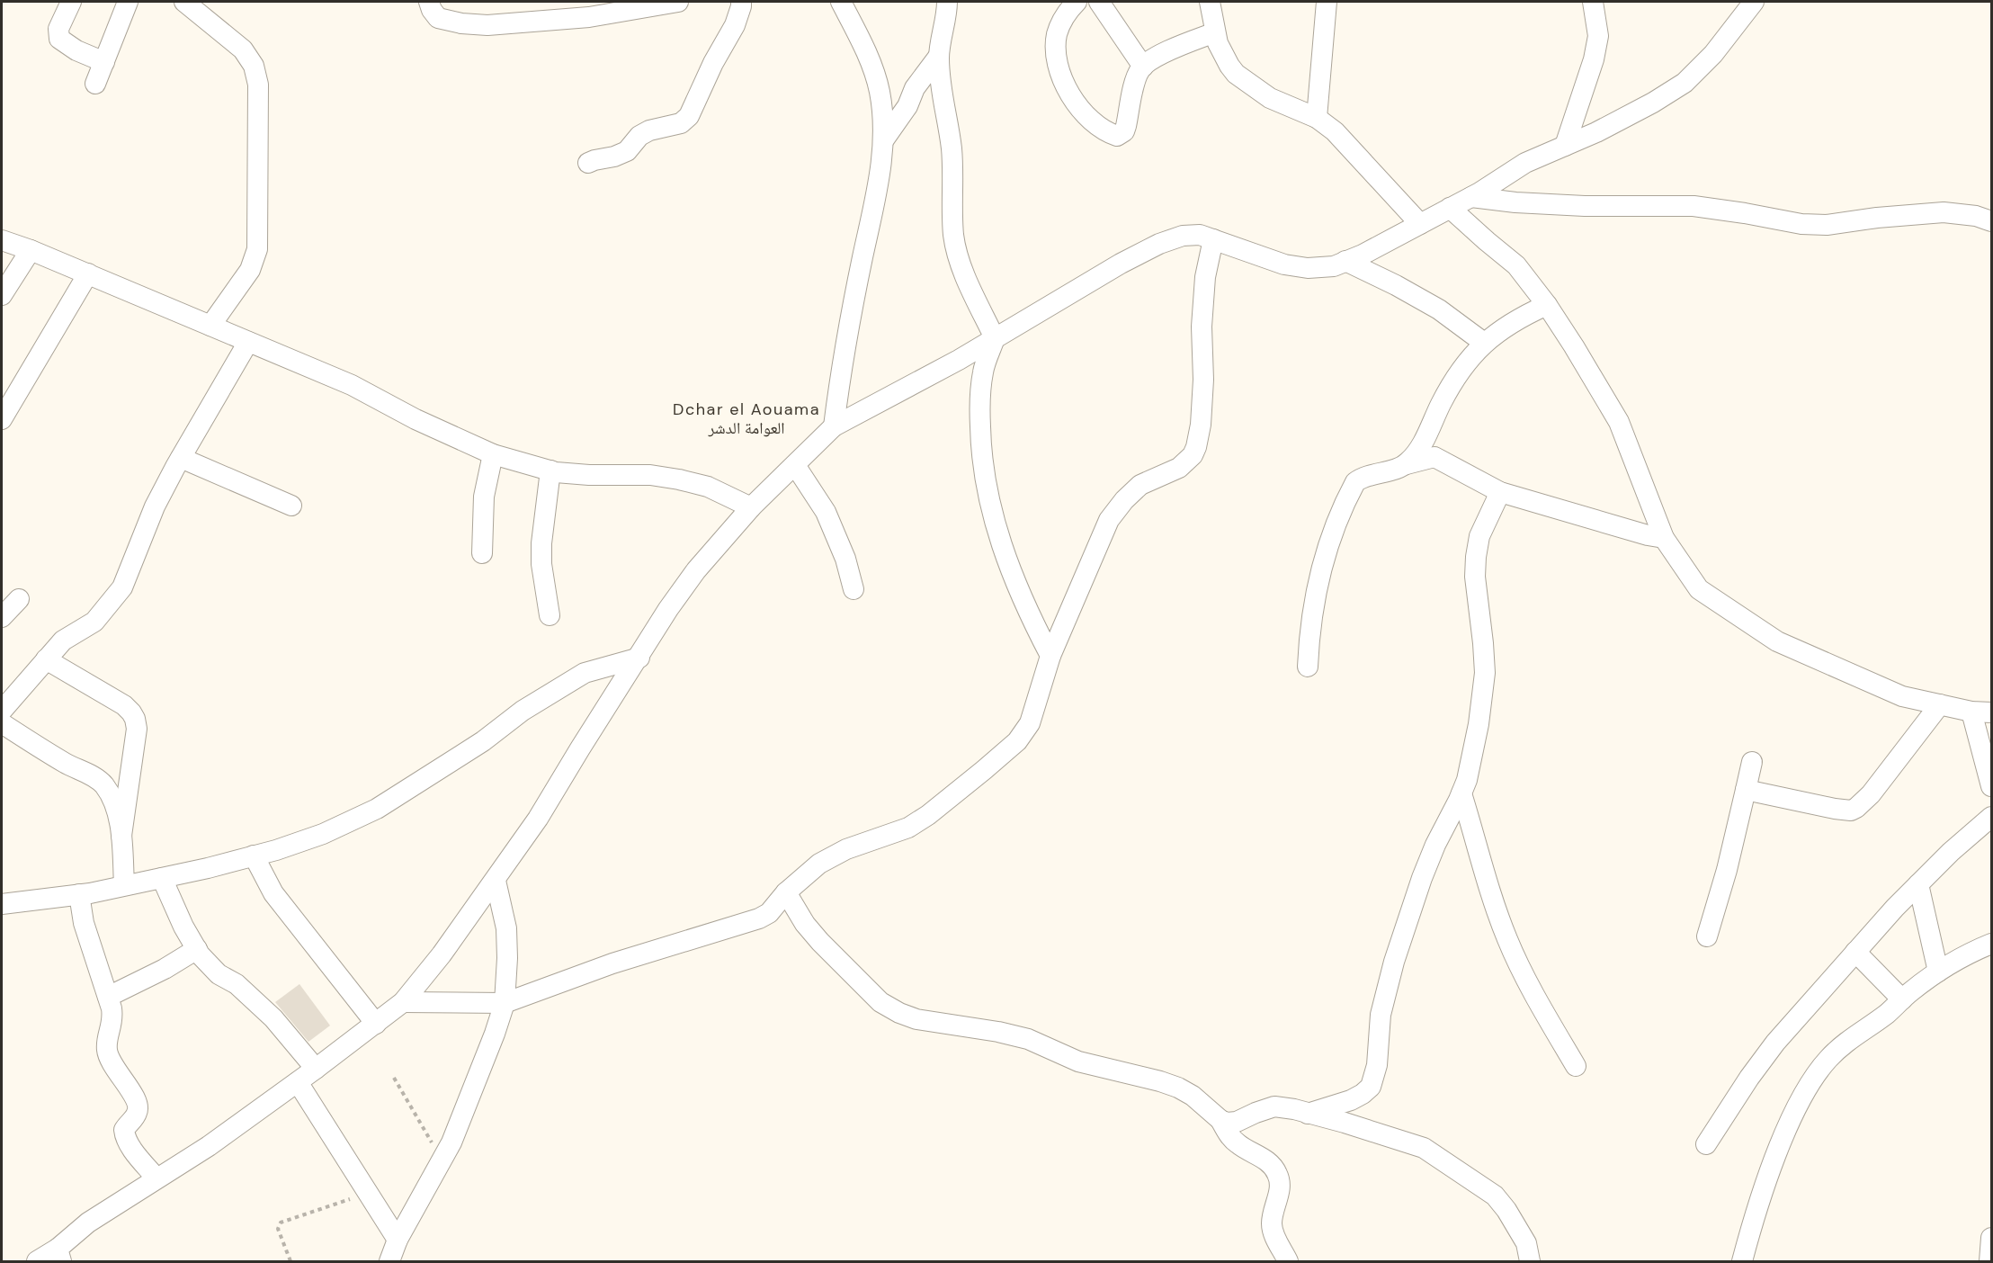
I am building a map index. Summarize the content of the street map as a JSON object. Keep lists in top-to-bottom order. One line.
{"districts":["Dchar el Aouama العوامة الدشر"]}
